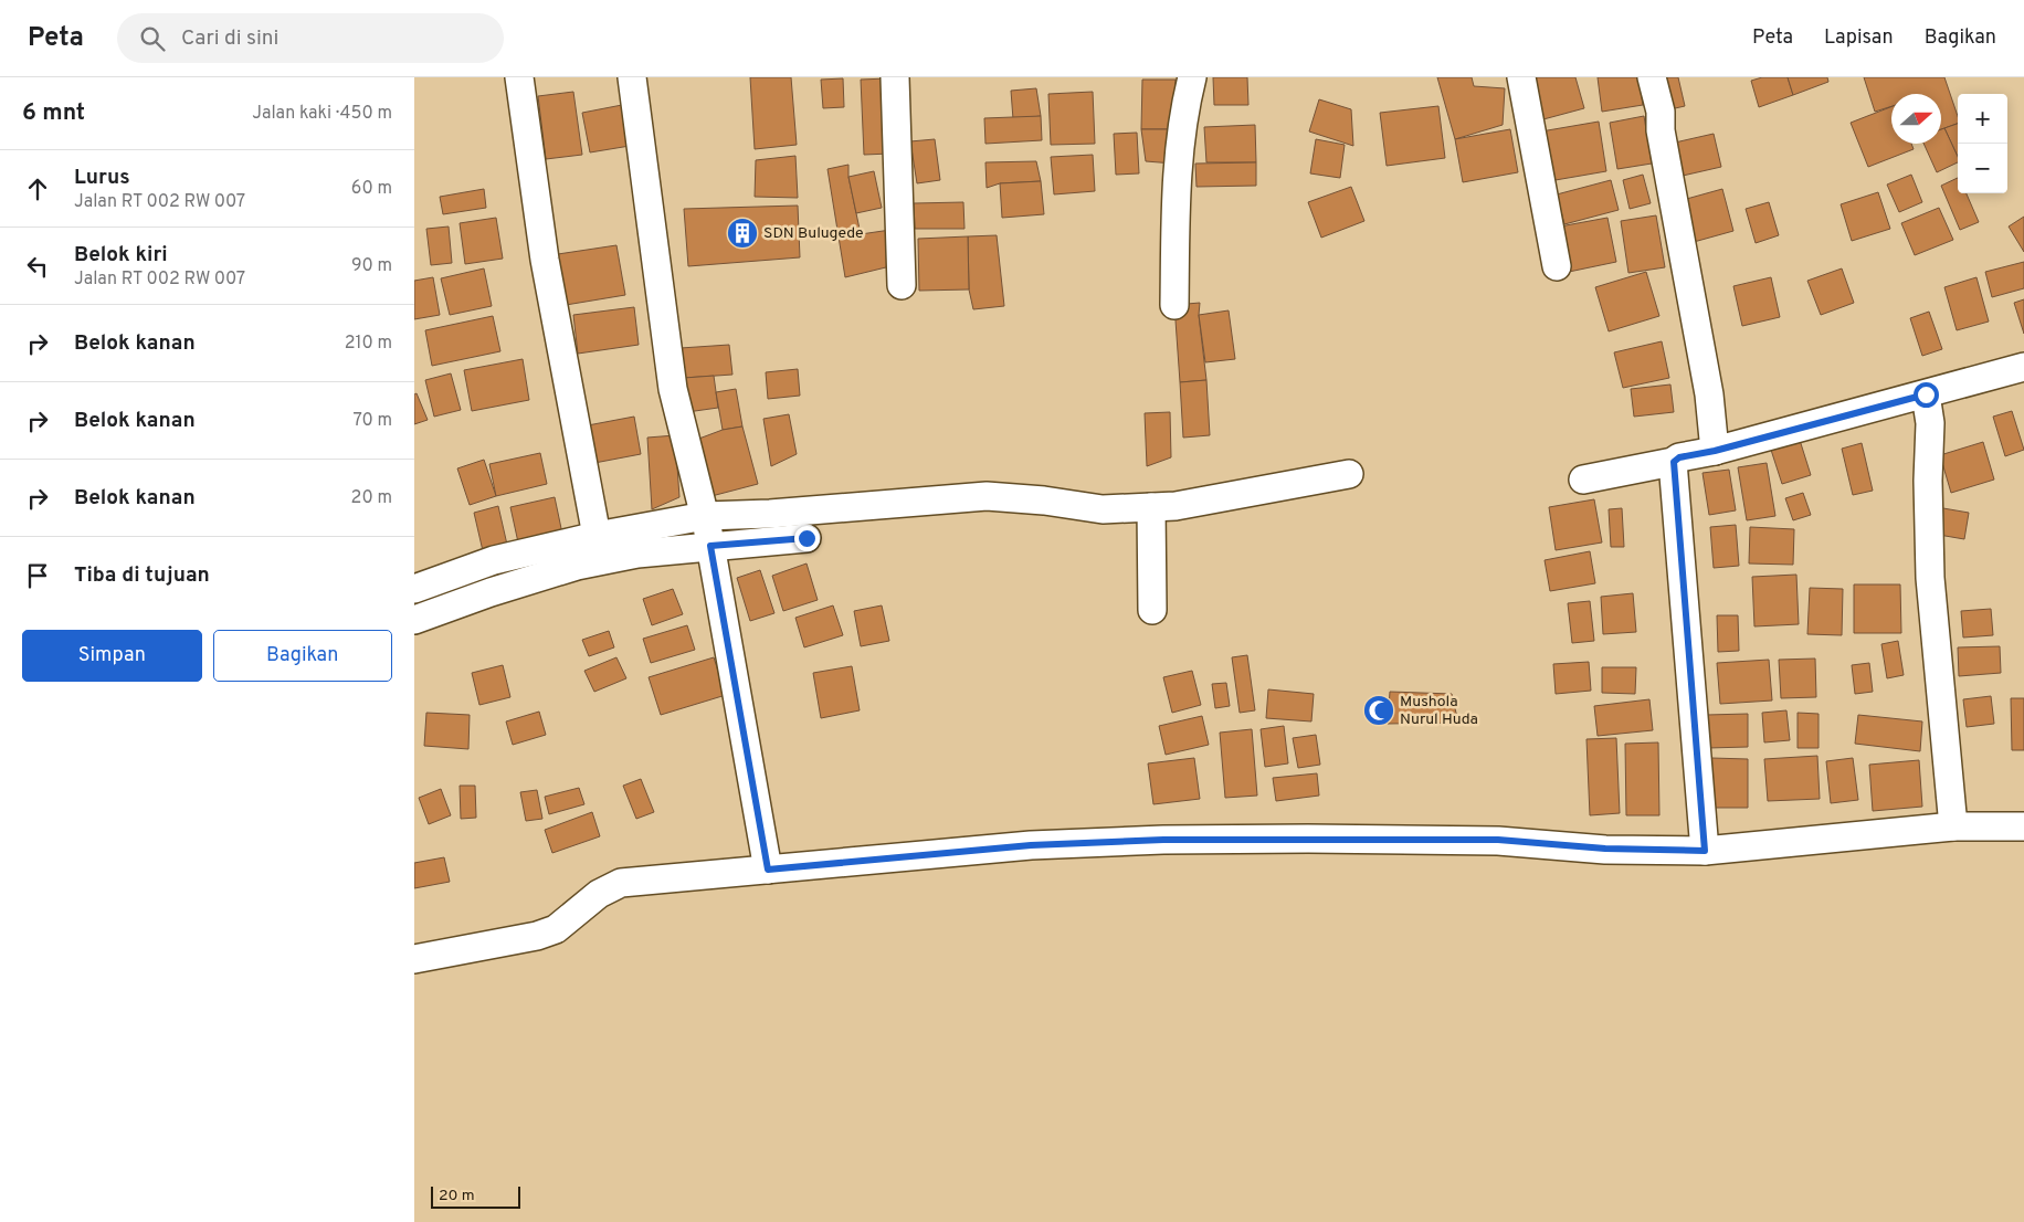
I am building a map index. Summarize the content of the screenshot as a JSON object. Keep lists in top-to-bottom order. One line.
{"places":{"building":["SDN Bulugede"],"mosque":["Mushola Nurul Huda"]},"scale_bar":"20 m","north":"right","page":{"header":"Peta","search":"Cari di sini","nav":["Peta","Lapisan","Bagikan"],"heading":["6 mnt","Jalan kaki · 450 m"],"map_buttons":["+","−"],"list":[["Lurus","Jalan RT 002 RW 007","60 m"],["Belok kiri","Jalan RT 002 RW 007","90 m"],["Belok kanan","210 m"],["Belok kanan","70 m"],["Belok kanan","20 m"],"Tiba di tujuan"],"buttons":["Simpan","Bagikan"],"scale":"20 m"}}
